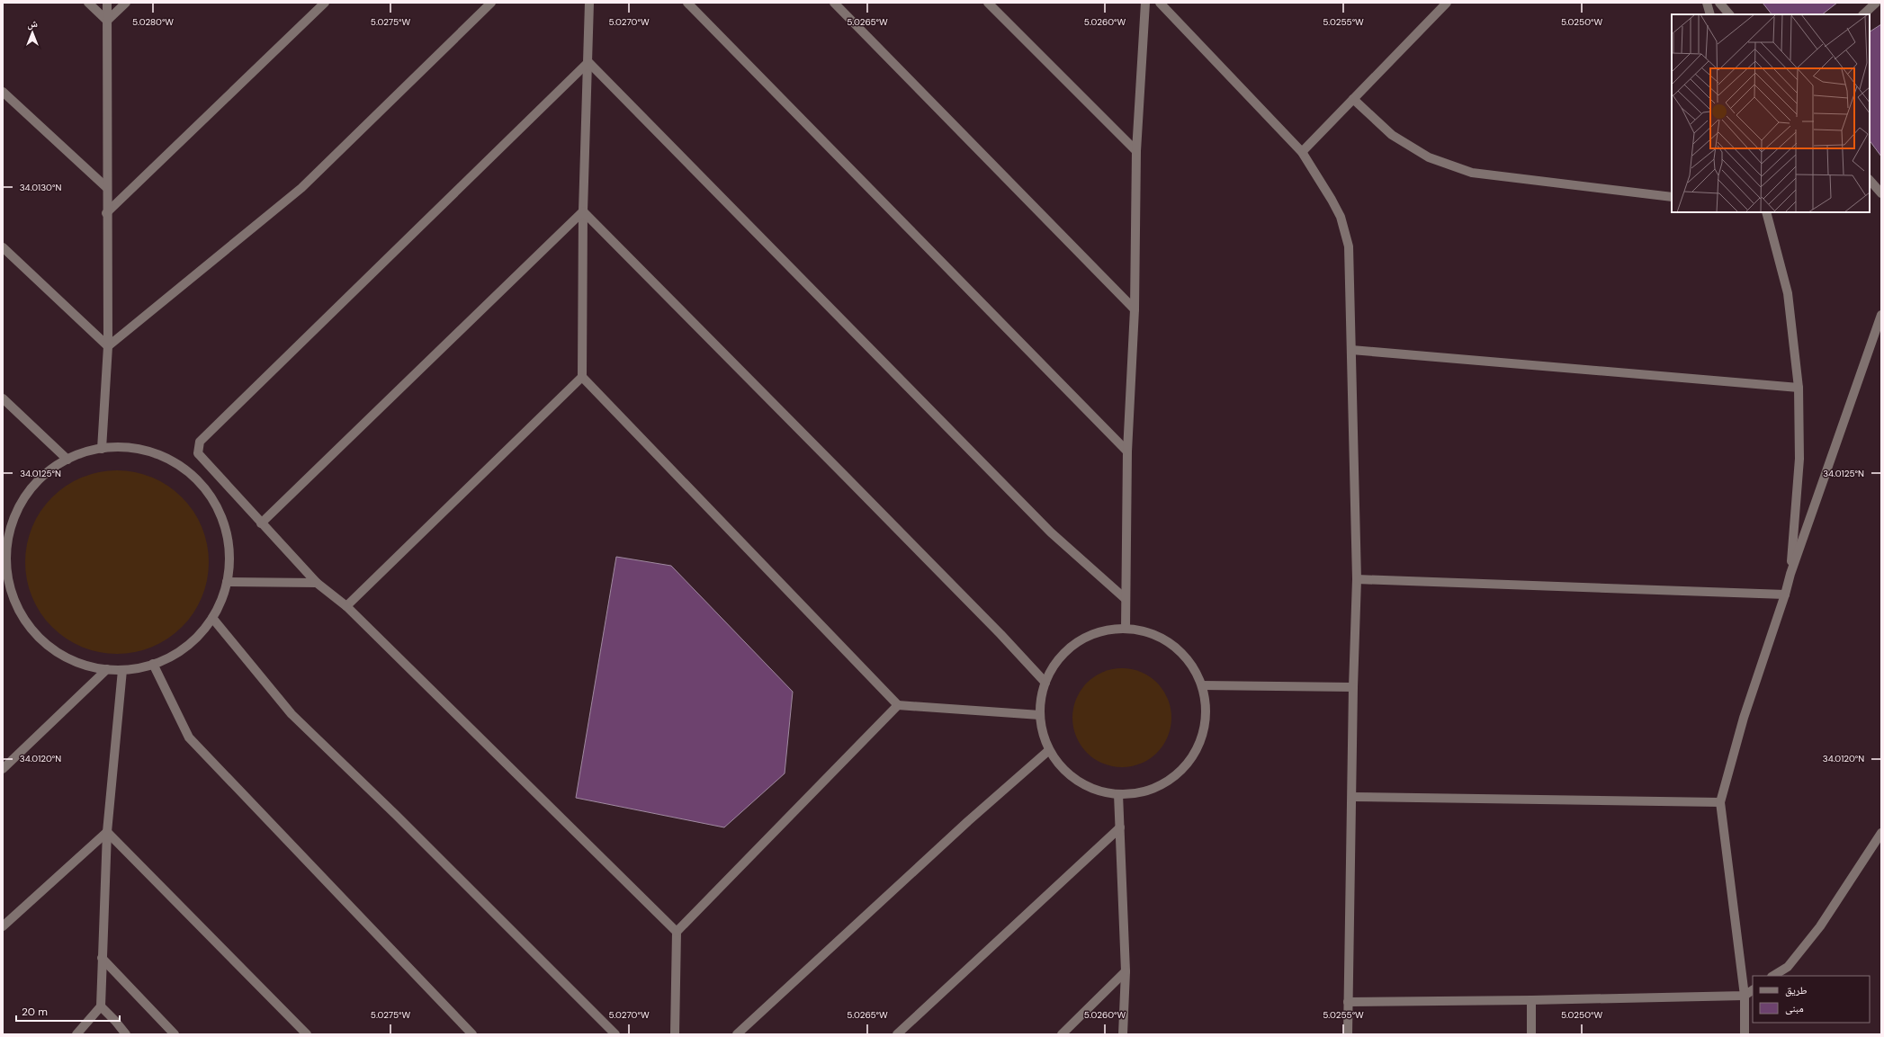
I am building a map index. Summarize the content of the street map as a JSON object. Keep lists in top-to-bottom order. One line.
{"legend":["طريق","مبنى"],"scale_bar":"20 m","north":"top","coordinates":["5.0280°W","5.0275°W","5.0270°W","5.0265°W","5.0260°W","5.0255°W","5.0250°W","34.0130°N","34.0125°N","34.0120°N"]}
